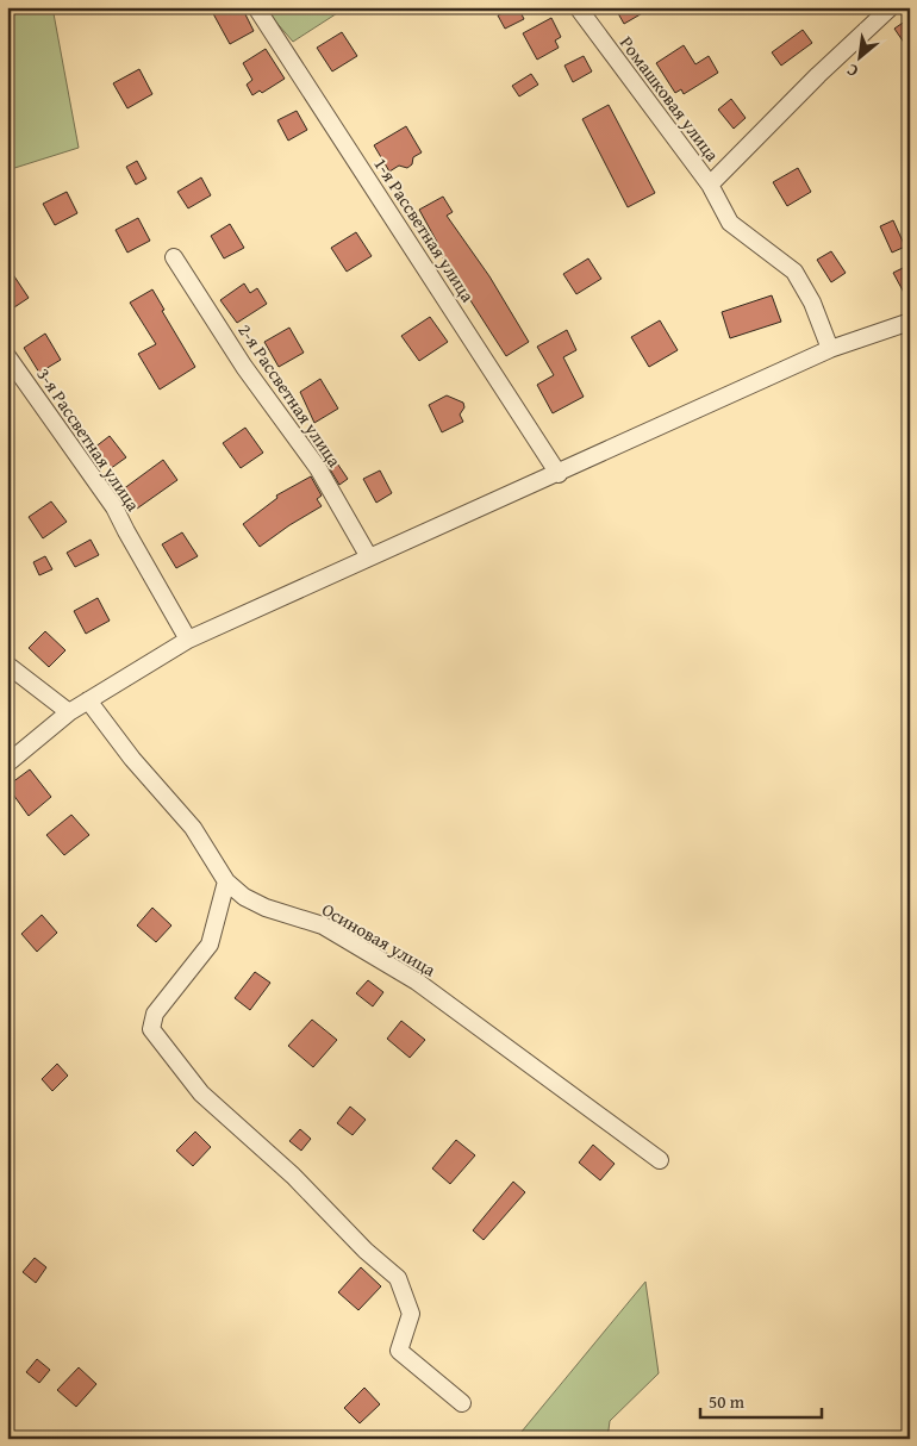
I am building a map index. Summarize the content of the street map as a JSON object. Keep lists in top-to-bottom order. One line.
{"streets":{"street":["Ромашковая улица","1-я Рассветная улица","2-я Рассветная улица","3-я Рассветная улица","Осиновая улица"]},"scale_bar":"50 m","north":"bottom left"}
